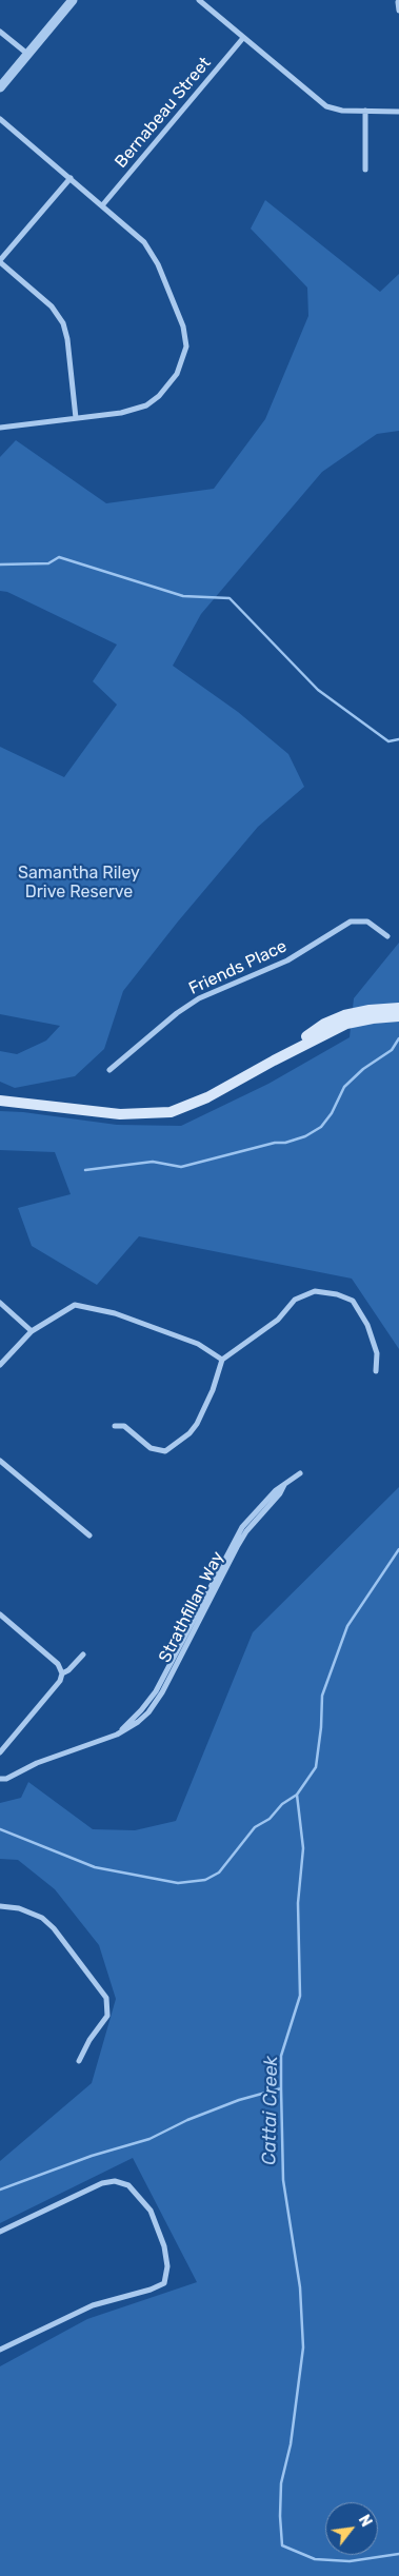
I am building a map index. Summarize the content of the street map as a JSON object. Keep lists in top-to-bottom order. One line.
{"streets":{"street":["Bernabeau Street","Friends Place","Strathfillan Way"]},"water":["Cattai Creek"],"parks":["Samantha Riley Drive Reserve"],"north":"top right"}
